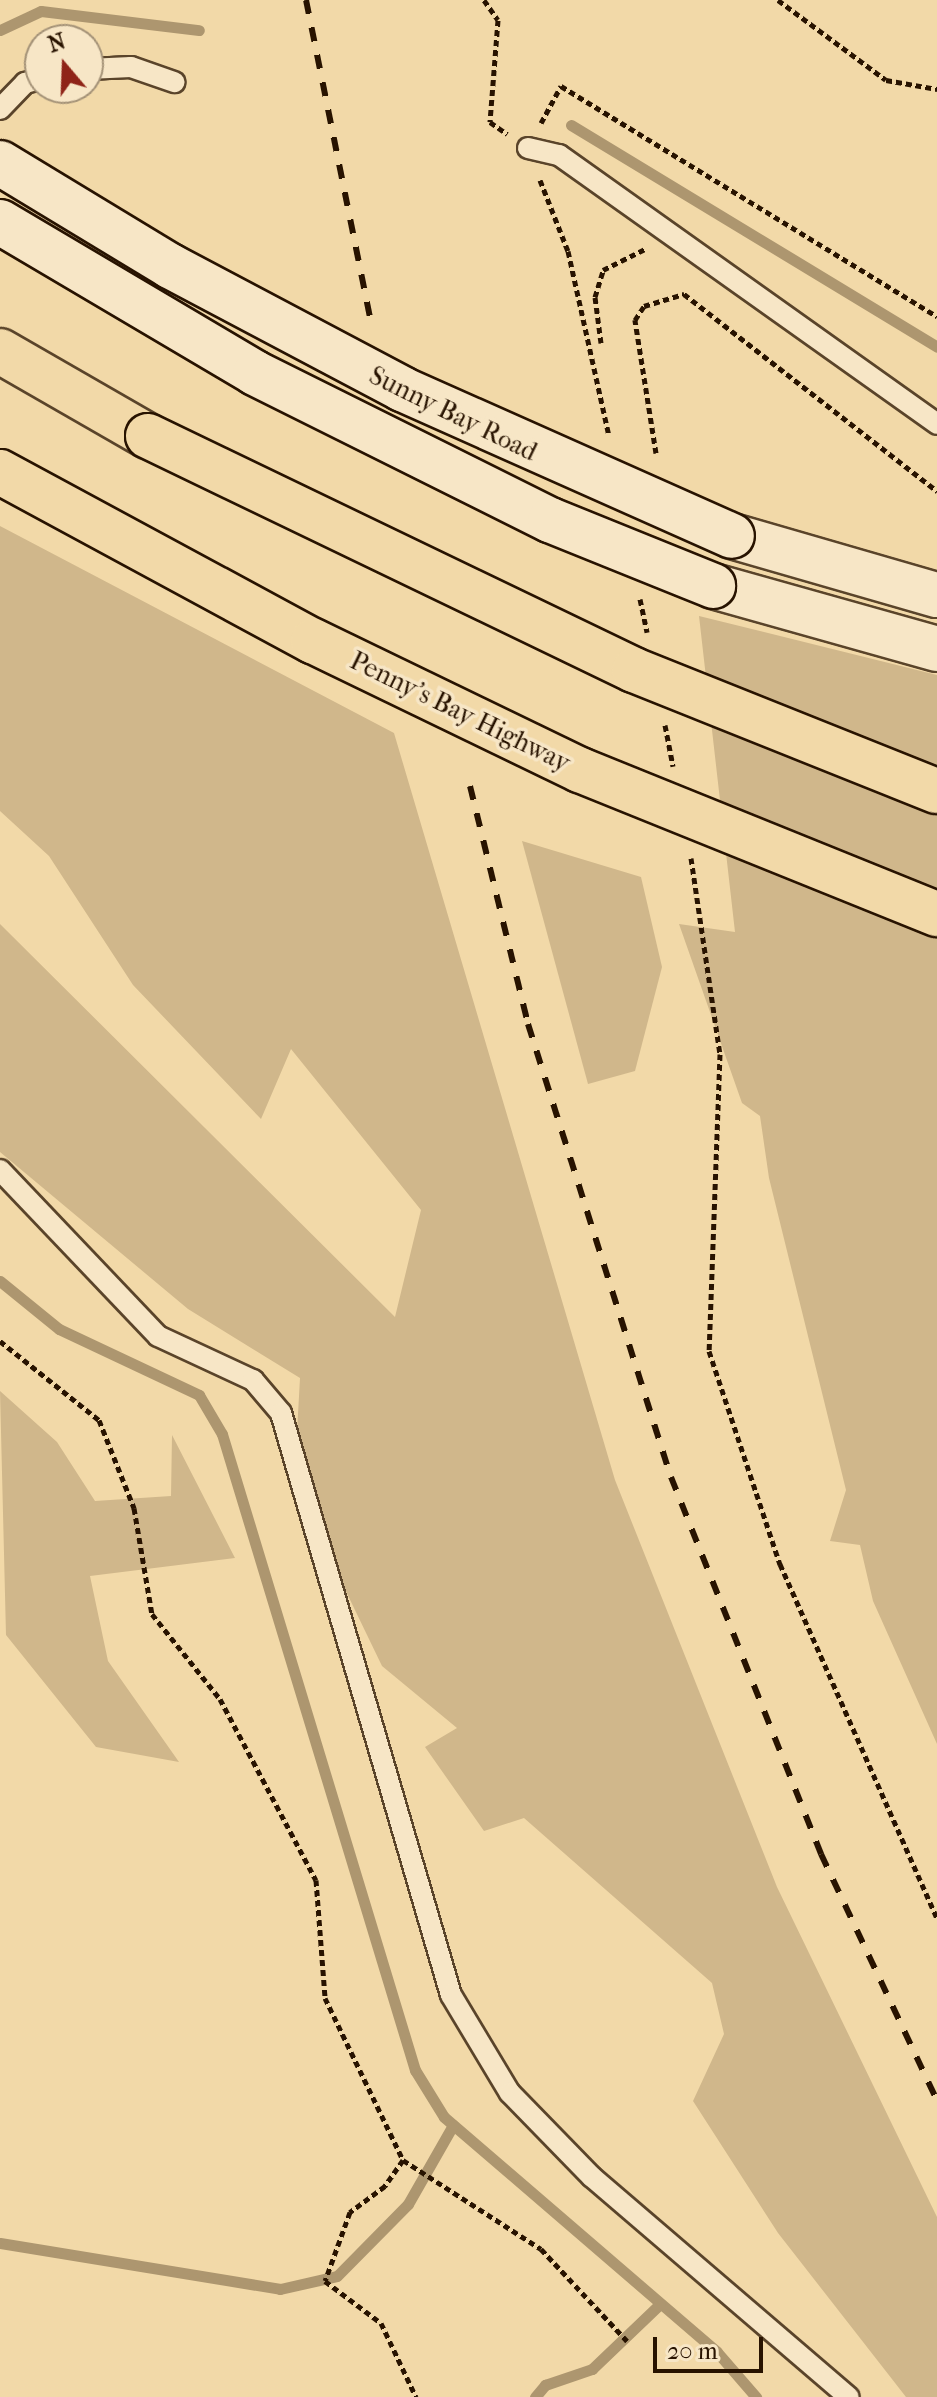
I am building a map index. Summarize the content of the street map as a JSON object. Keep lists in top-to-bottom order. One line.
{"streets":{"highway":["Penny's Bay Highway"],"main road":["Sunny Bay Road"]},"scale_bar":"20 m","north":"top"}
